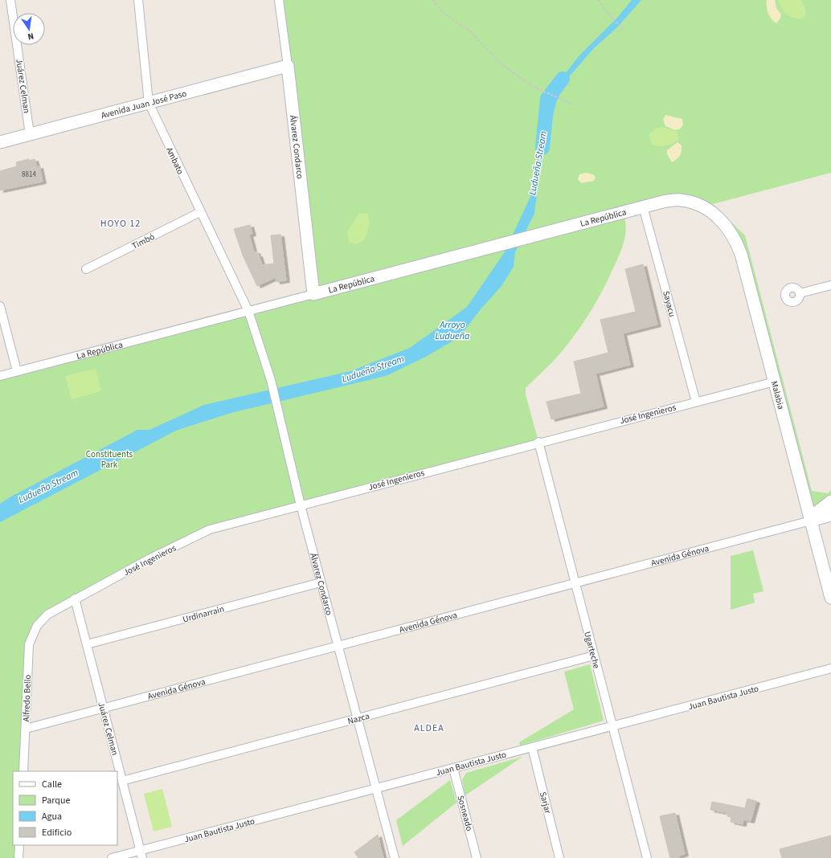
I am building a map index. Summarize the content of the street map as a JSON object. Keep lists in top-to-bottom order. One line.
{"streets":{"main road":["Avenida Juan José Paso","Álvarez Condarco","La República","Malabia","Avenida Génova"],"street":["Juárez Celman","Ambato","Timbó","Sayacu","José Ingenieros","Urdinarrain","Ugarteche","Juan Bautista Justo","Alfredo Bello","Nazca","Sarjar","Sosneado"]},"crossings":[["Juárez Celman","Avenida Juan José Paso"],["Juárez Celman","José Ingenieros"],["Juárez Celman","Avenida Génova"],["Juárez Celman","Urdinarrain"],["Juárez Celman","Juan Bautista Justo"],["Juárez Celman","Nazca"],["Avenida Juan José Paso","Álvarez Condarco"],["Avenida Juan José Paso","Ambato"],["Álvarez Condarco","Ambato"],["Álvarez Condarco","La República"],["Álvarez Condarco","José Ingenieros"],["Álvarez Condarco","Avenida Génova"],["Álvarez Condarco","Urdinarrain"],["Álvarez Condarco","Juan Bautista Justo"],["Álvarez Condarco","Nazca"],["Ambato","La República"],["Ambato","Timbó"],["La República","Sayacu"],["La República","Malabia"],["Sayacu","José Ingenieros"],["Malabia","José Ingenieros"],["Malabia","Avenida Génova"],["José Ingenieros","Ugarteche"],["José Ingenieros","Alfredo Bello"],["Avenida Génova","Ugarteche"],["Avenida Génova","Alfredo Bello"],["Ugarteche","Juan Bautista Justo"],["Ugarteche","Nazca"],["Juan Bautista Justo","Sarjar"],["Juan Bautista Justo","Sosneado"]],"districts":["HOYO 12","ALDEA"],"water":["Ludueña Stream","Arroyo Ludueña"],"parks":["Constituents Park"],"house_numbers":["8814"],"legend":["Calle","Parque","Agua","Edificio"],"north":"bottom"}
